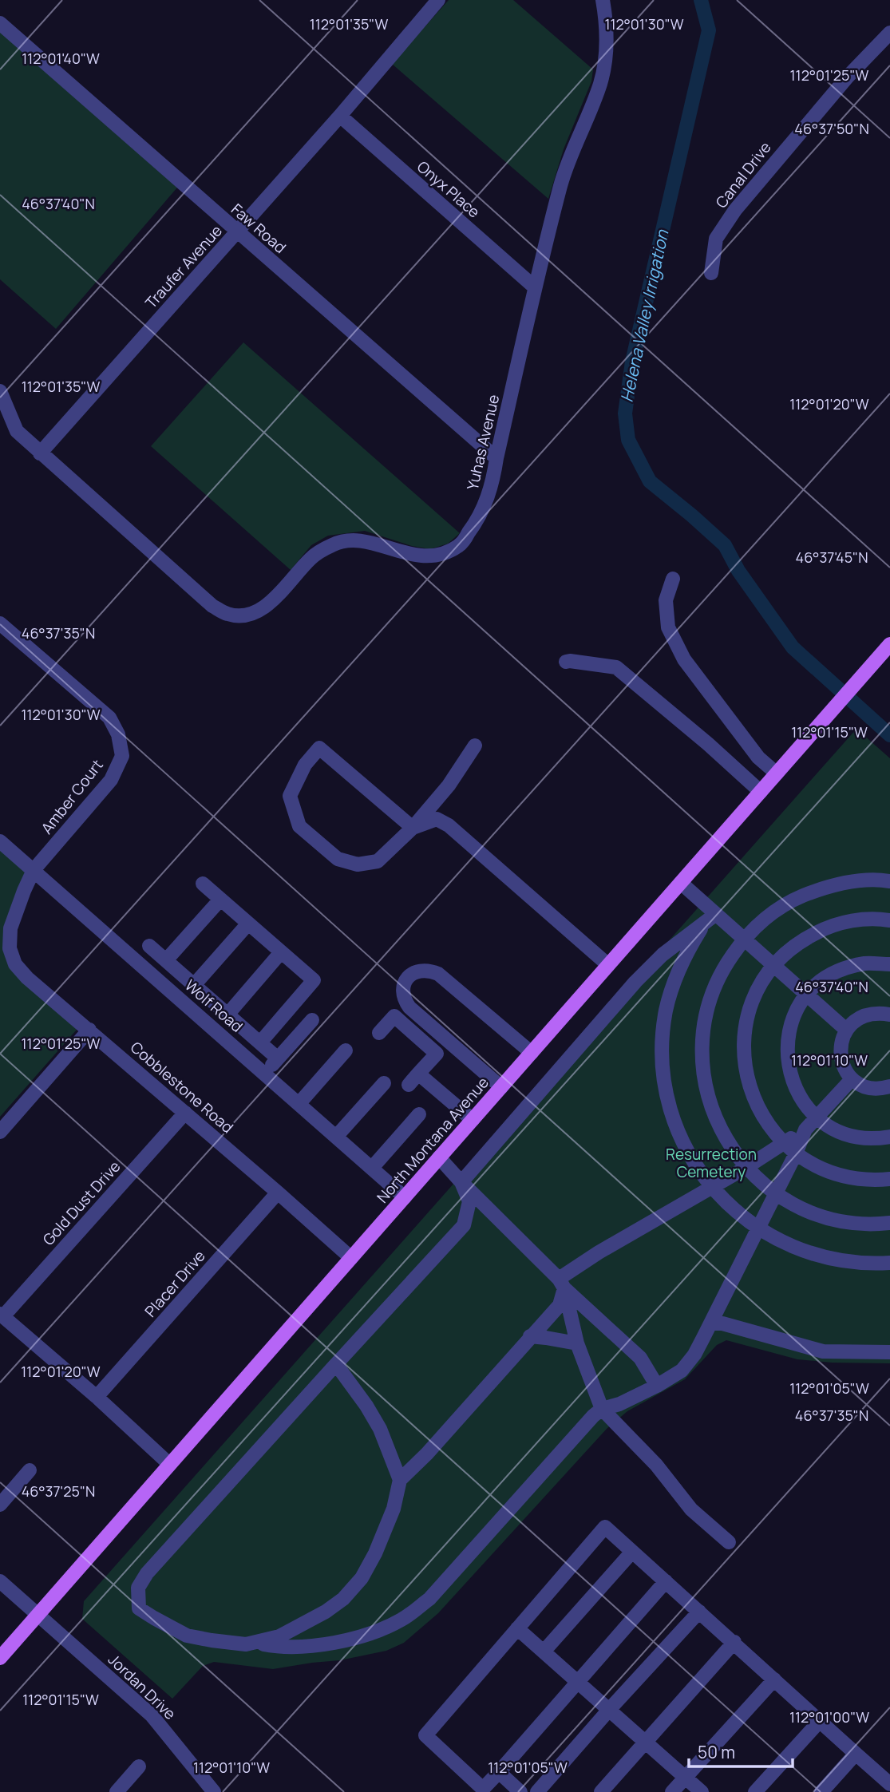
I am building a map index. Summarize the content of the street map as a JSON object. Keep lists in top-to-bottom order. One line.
{"streets":{"main road":["North Montana Avenue"],"street":["Canal Drive","Onyx Place","Faw Road","Traufer Avenue","Yuhas Avenue","Amber Court","Wolf Road","Cobblestone Road","Gold Dust Drive","Placer Drive","Jordan Drive"]},"crossings":[["Onyx Place","Traufer Avenue"],["Onyx Place","Yuhas Avenue"],["Faw Road","Traufer Avenue"],["Faw Road","Yuhas Avenue"],["Traufer Avenue","Yuhas Avenue"],["Amber Court","Wolf Road"],["Amber Court","Cobblestone Road"],["Wolf Road","Cobblestone Road"],["Wolf Road","North Montana Avenue"],["Cobblestone Road","North Montana Avenue"],["Cobblestone Road","Gold Dust Drive"],["Cobblestone Road","Placer Drive"],["North Montana Avenue","Jordan Drive"]],"water":["Helena Valley Irrigation"],"parks":["Resurrection Cemetery"],"scale_bar":"50 m","coordinates":["112°01'35\"W","112°01'30\"W","112°01'40\"W","112°01'25\"W","46°37'50\"N","46°37'40\"N","112°01'20\"W","46°37'45\"N","46°37'35\"N","112°01'15\"W","112°01'10\"W","112°01'05\"W","46°37'25\"N","112°01'00\"W"]}
